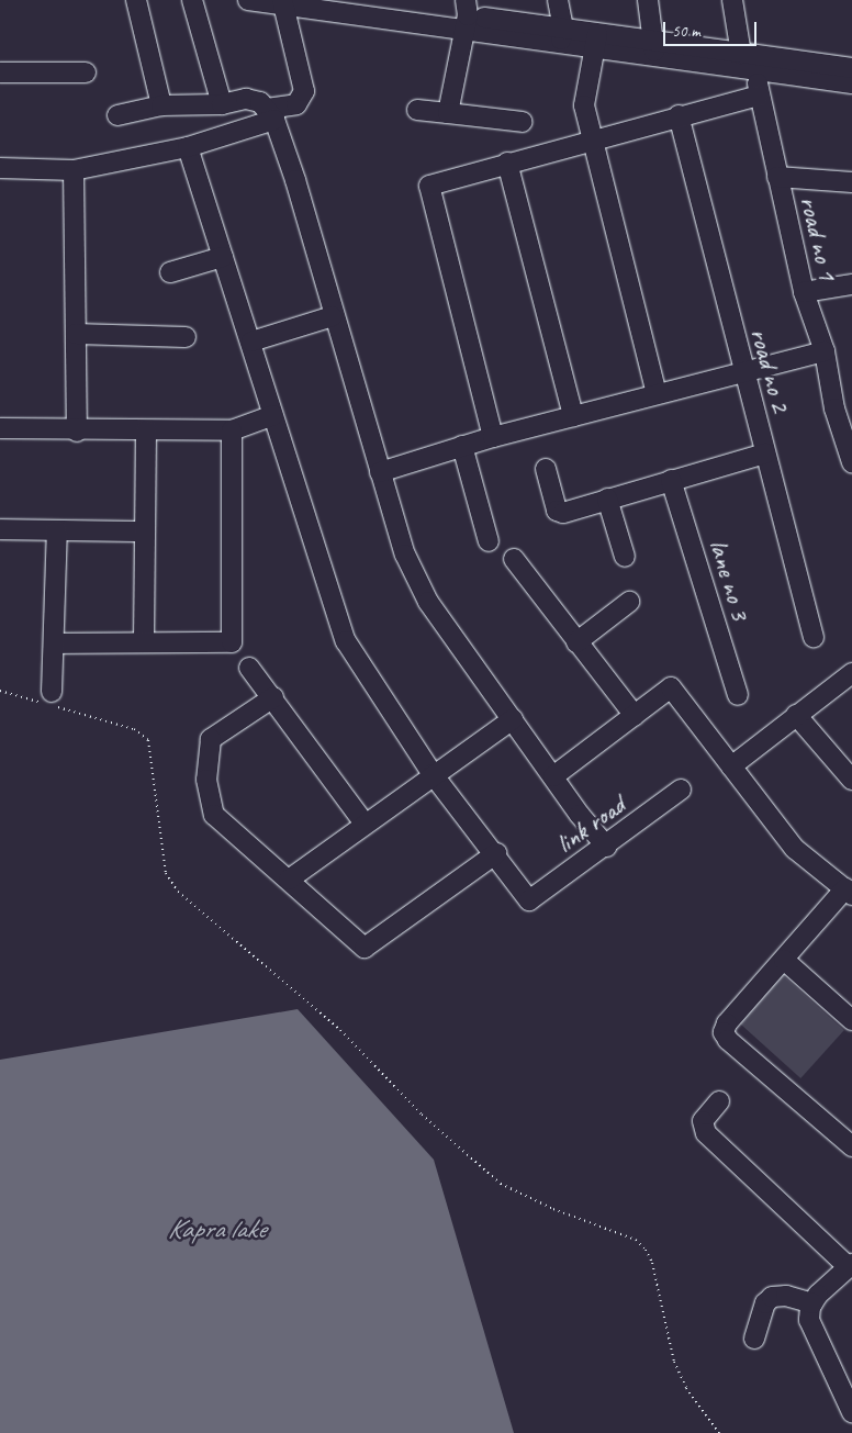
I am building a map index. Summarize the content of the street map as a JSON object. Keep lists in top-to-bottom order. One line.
{"streets":{"street":["road no 1","road no 2","lane no 3","link road"]},"water":["Kapra lake"],"scale_bar":"50 m"}
